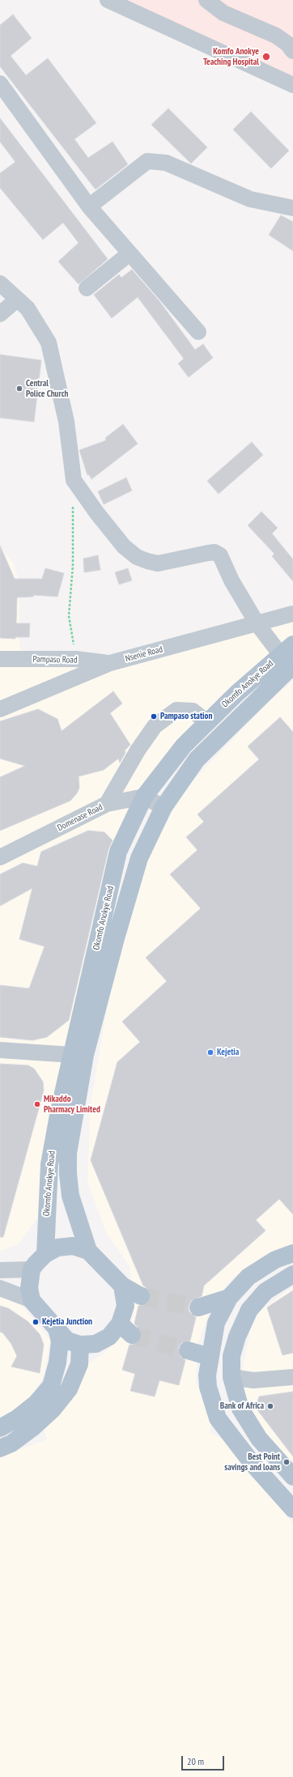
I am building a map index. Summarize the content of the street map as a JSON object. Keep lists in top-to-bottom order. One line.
{"streets":{"main road":["Okomfo Anokye Road"],"street":["Nsenie Road","Pampaso Road","Domenase Road"]},"crossings":[["Nsenie Road","Pampaso Road"],["Okomfo Anokye Road","Domenase Road"]],"places":["Komfo Anokye Teaching Hospital","Central Police Church","Pampaso station","Kejetia","Mikaddo Pharmacy Limited","Kejetia Junction","Bank of Africa","Best Point savings and loans"],"scale_bar":"20 m"}
